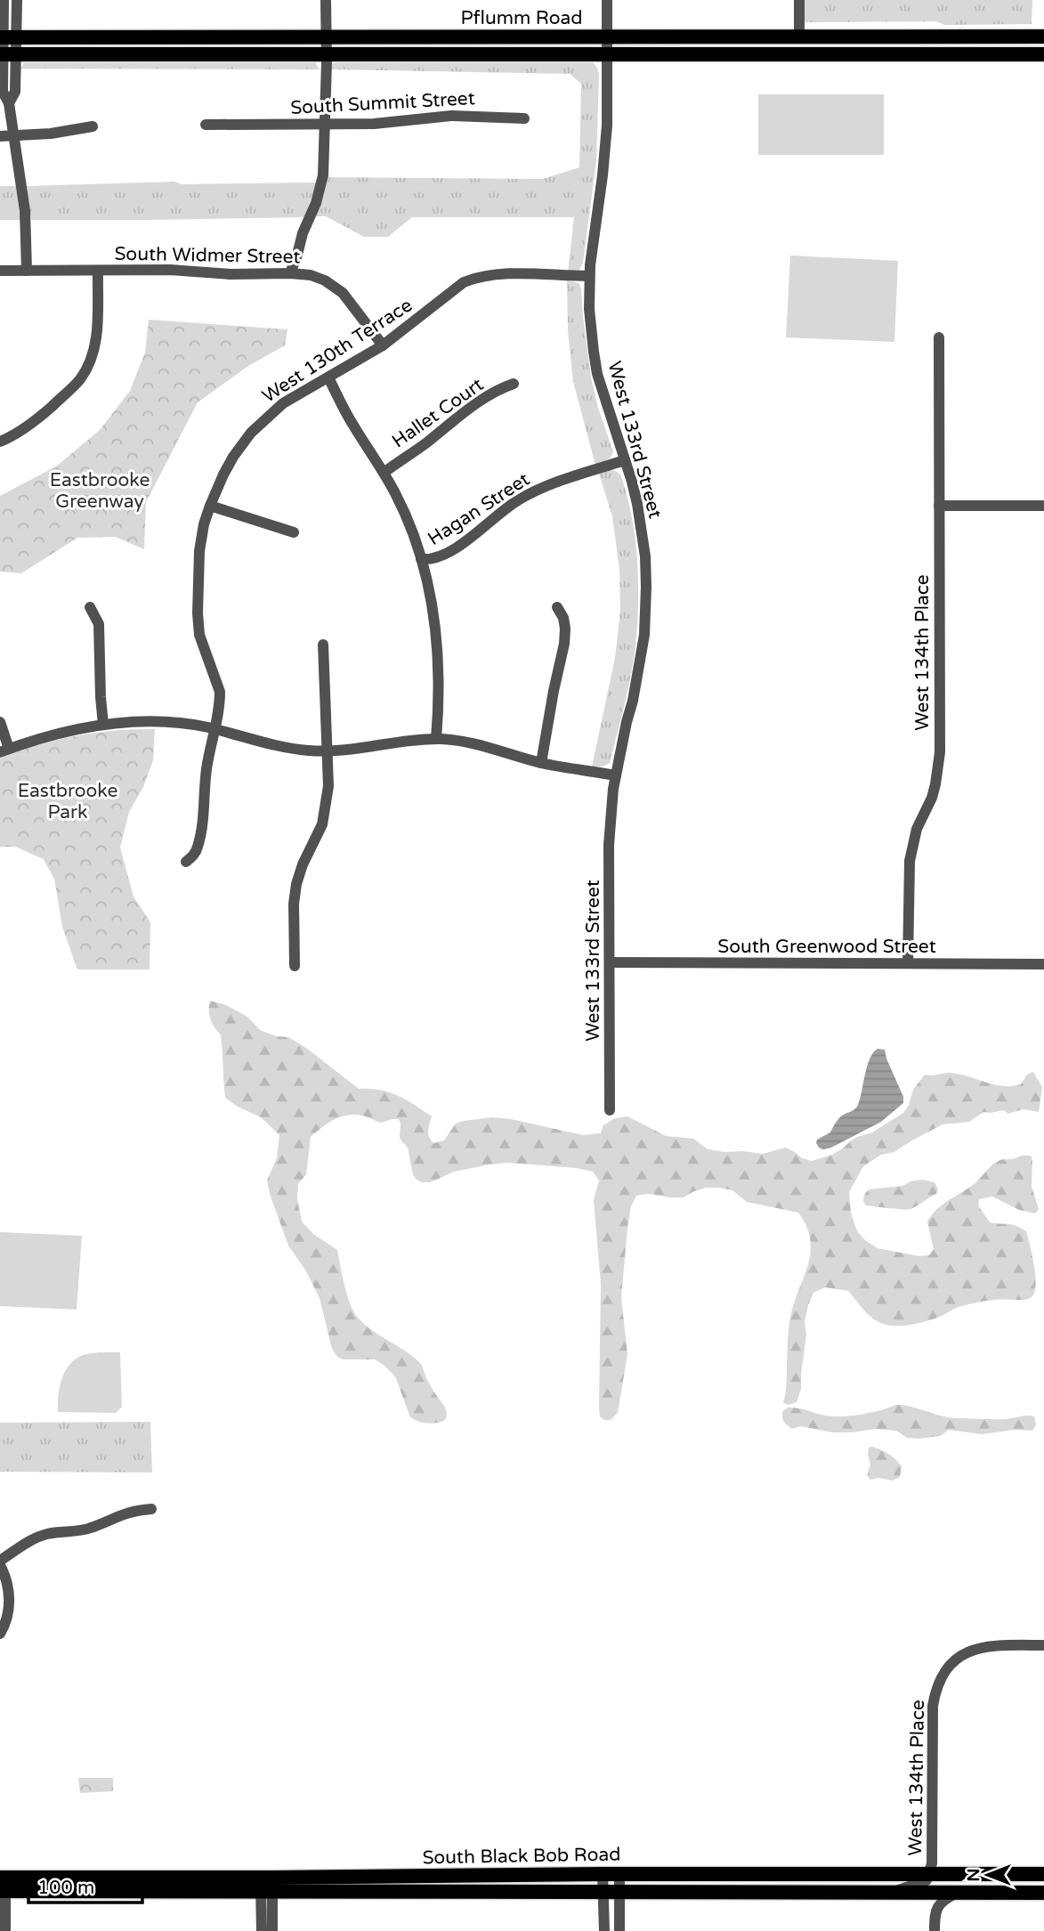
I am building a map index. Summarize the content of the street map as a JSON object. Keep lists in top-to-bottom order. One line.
{"streets":{"main road":["Pflumm Road","South Black Bob Road"],"street":["South Summit Street","South Widmer Street","West 130th Terrace","Hallet Court","West 133rd Street","Hagan Street","West 134th Place","South Greenwood Street"]},"crossings":[["Pflumm Road","West 133rd Street"],["South Widmer Street","West 130th Terrace"],["West 130th Terrace","West 133rd Street"],["West 133rd Street","Hagan Street"],["West 133rd Street","South Greenwood Street"],["West 134th Place","South Greenwood Street"],["West 134th Place","South Black Bob Road"]],"parks":["Eastbrooke Greenway","Eastbrooke Park"],"scale_bar":"100 m","north":"left"}
